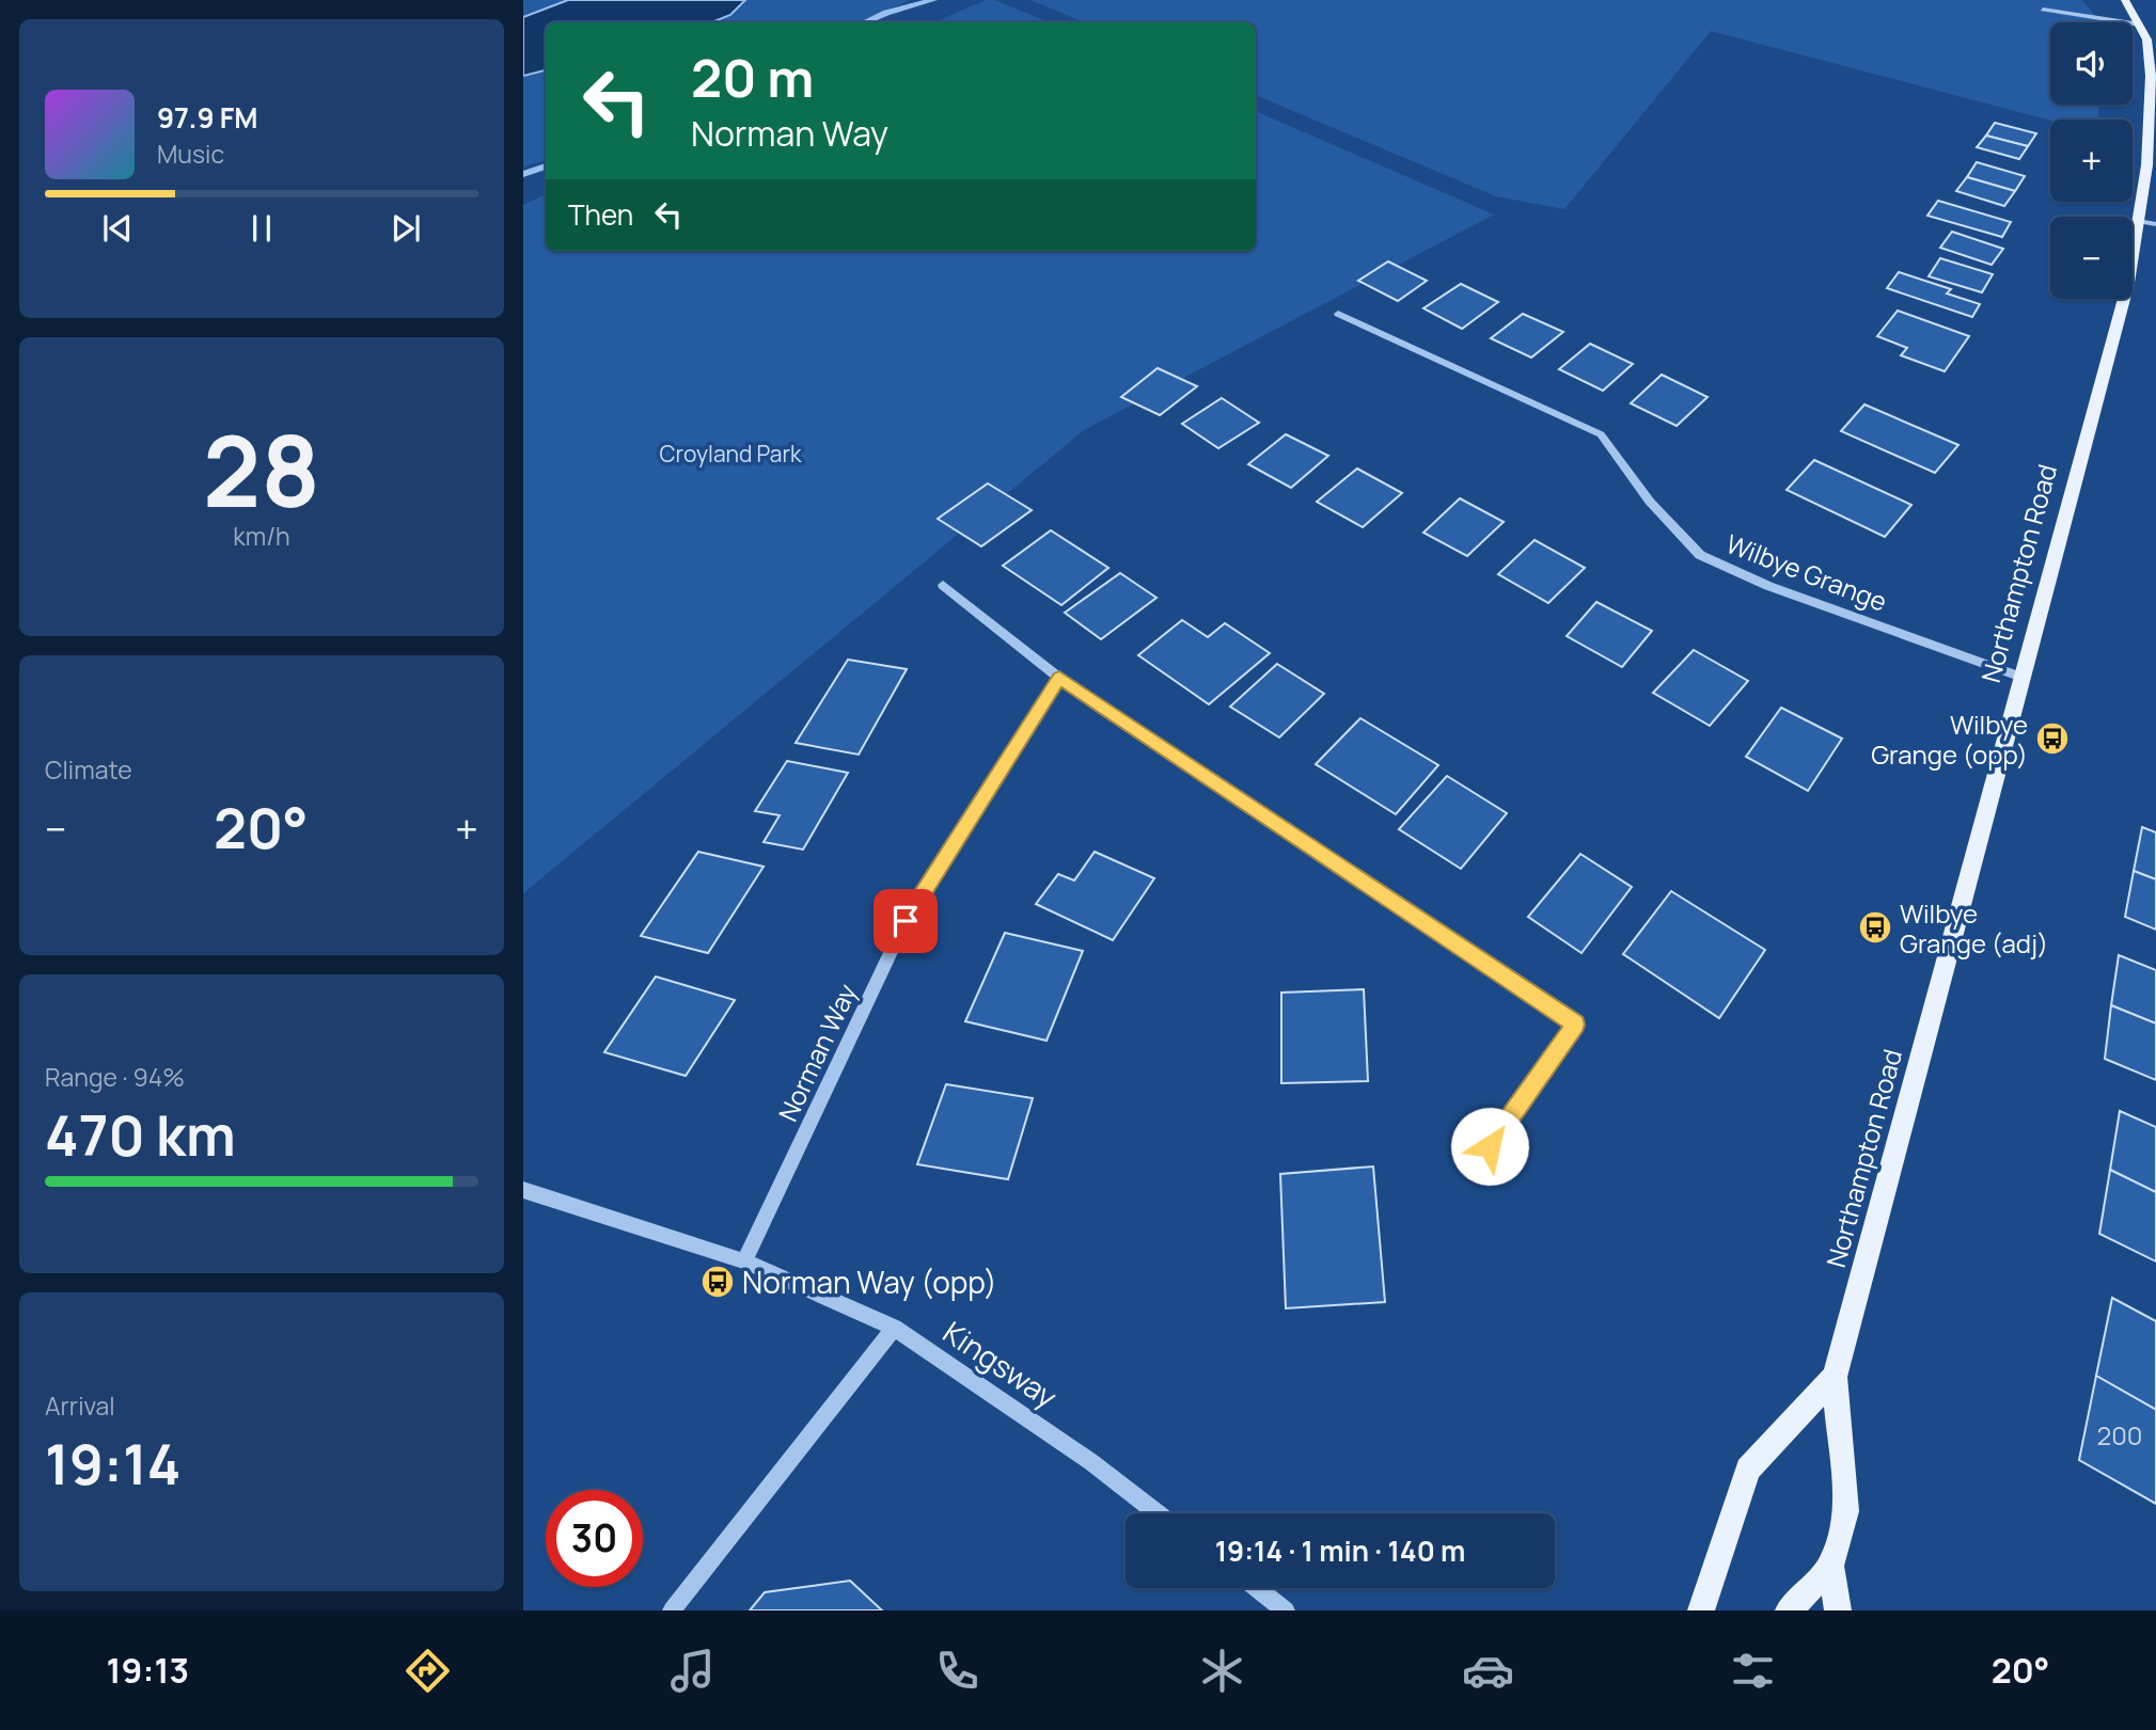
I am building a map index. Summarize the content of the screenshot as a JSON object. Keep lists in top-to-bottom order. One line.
{"streets":{"main road":["Northampton Road"],"street":["Wilbye Grange","Norman Way","Kingsway"]},"crossings":[["Wilbye Grange","Northampton Road"],["Norman Way","Kingsway"]],"parks":["Croyland Park"],"places":{"bus stop":["Wilbye Grange (opp)","Wilbye Grange (adj)","Norman Way (opp)"]},"house_numbers":["200"],"page":{"map_buttons":["+","−"],"turn":["20 m","Norman Way"],"song":["97.9 FM","Music"],"then":"Then","tile":[["28","km/h"],"Climate",["Range · 94%","470 km"],["Arrival","19:14"]],"heat":["−","20°","+"],"limit":"30","trip":"19:14 · 1 min · 140 m","tabs":["19:13","20°"]}}
